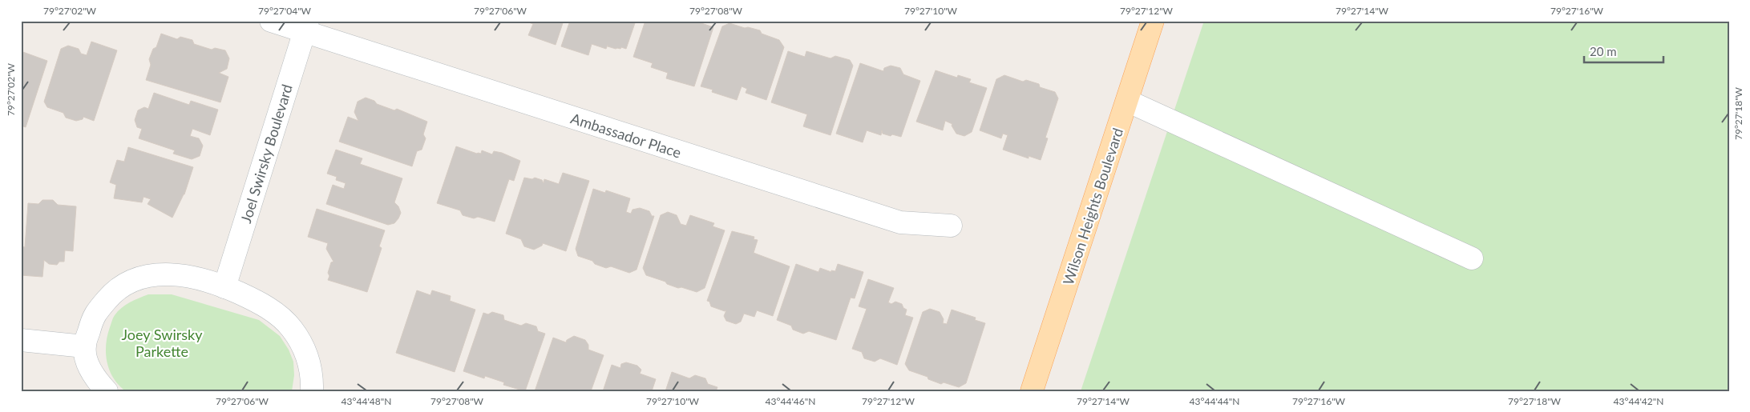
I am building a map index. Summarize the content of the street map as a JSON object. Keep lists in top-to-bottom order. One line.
{"streets":{"main road":["Wilson Heights Boulevard"],"street":["Ambassador Place","Joel Swirsky Boulevard"]},"crossings":[["Ambassador Place","Joel Swirsky Boulevard"]],"parks":["Joey Swirsky Parkette"],"scale_bar":"20 m","coordinates":["79°27'02\"W","79°27'04\"W","79°27'06\"W","79°27'08\"W","79°27'10\"W","79°27'12\"W","79°27'14\"W","79°27'16\"W","79°27'18\"W","43°44'48\"N","43°44'46\"N","43°44'44\"N","43°44'42\"N"]}
